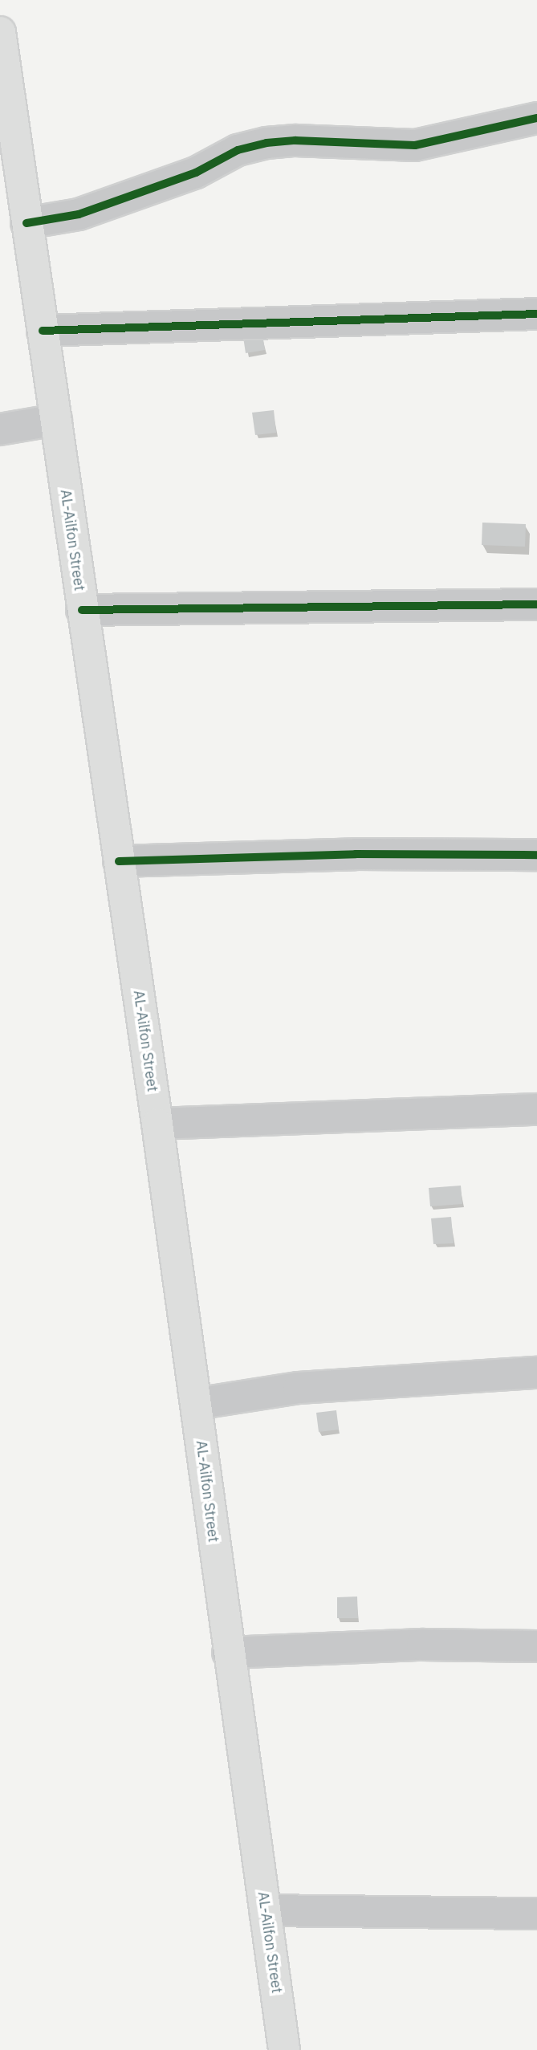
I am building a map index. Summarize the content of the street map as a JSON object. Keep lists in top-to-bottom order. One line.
{"streets":{"highway":["AL-Ailfon Street"]}}
